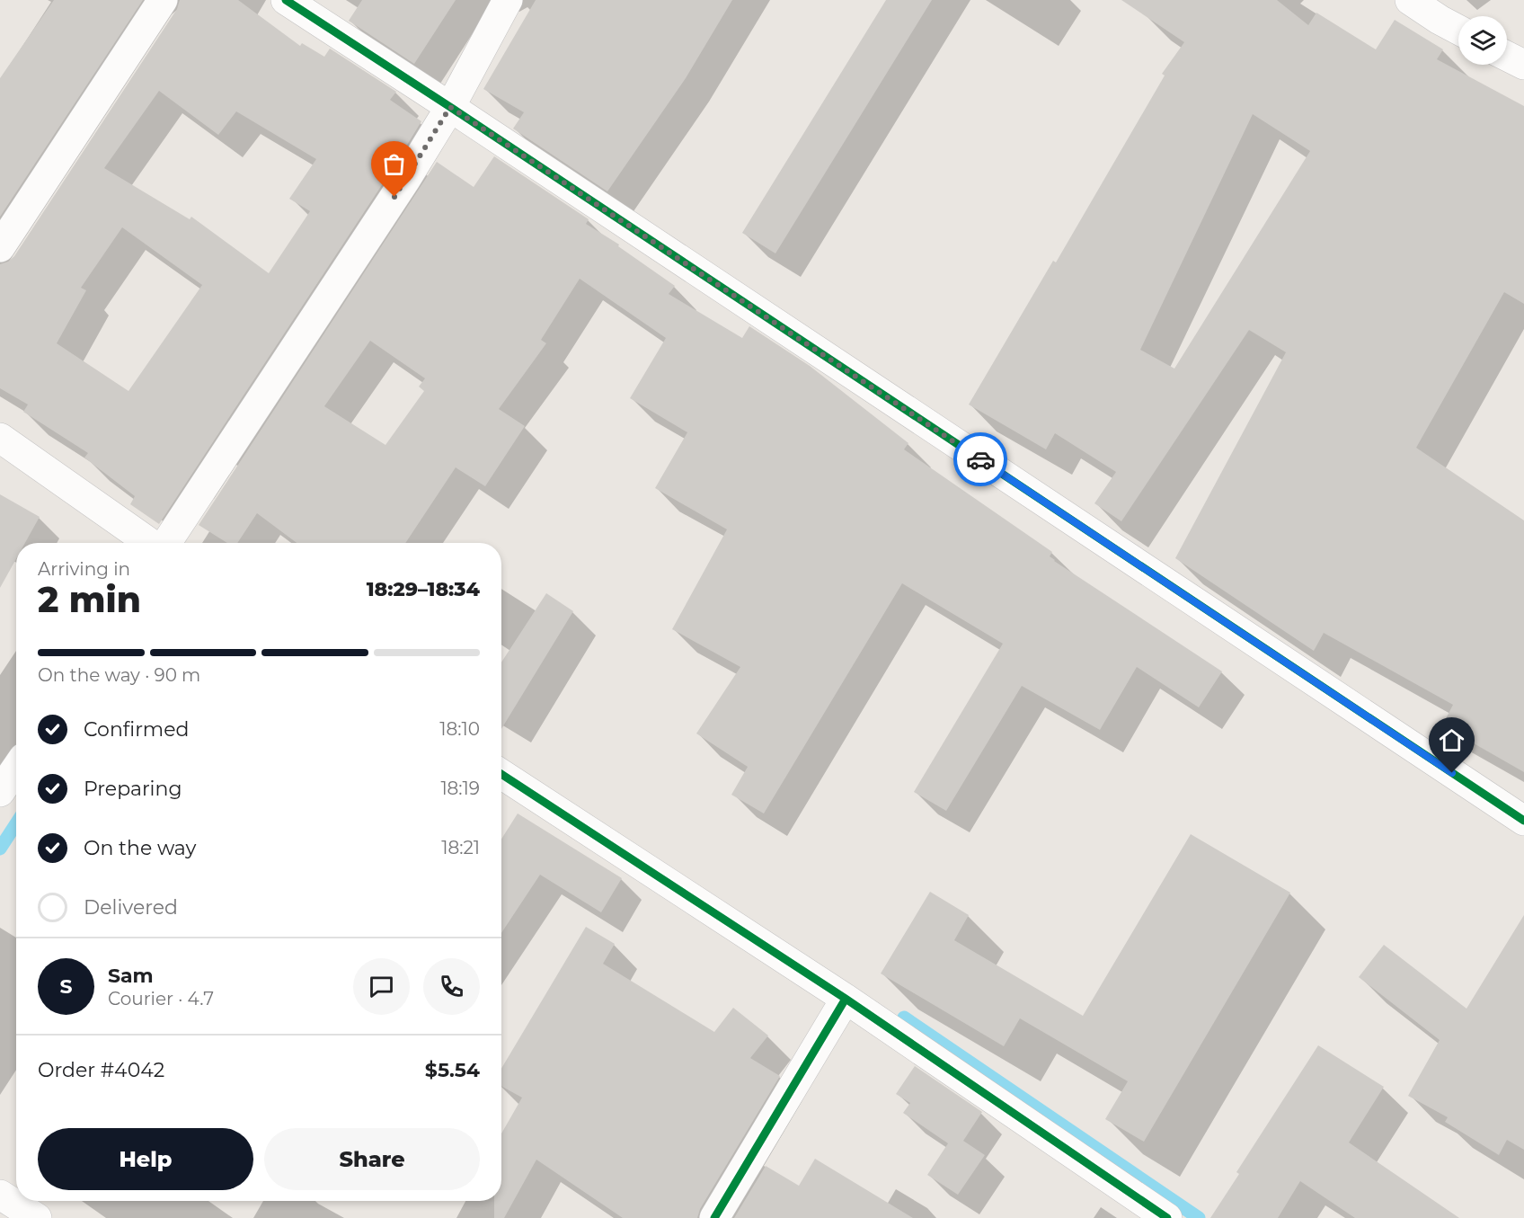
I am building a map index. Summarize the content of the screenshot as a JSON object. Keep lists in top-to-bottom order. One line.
{"page":{"heading":["2 min","Arriving in","18:29–18:34"],"panel":["Sam","Courier · 4.7","Order #4042","$5.54"],"bar":"On the way · 90 m","list":[["Confirmed","18:10"],["Preparing","18:19"],["On the way","18:21"],"Delivered"],"round":"S","buttons":["Help","Share"]}}
